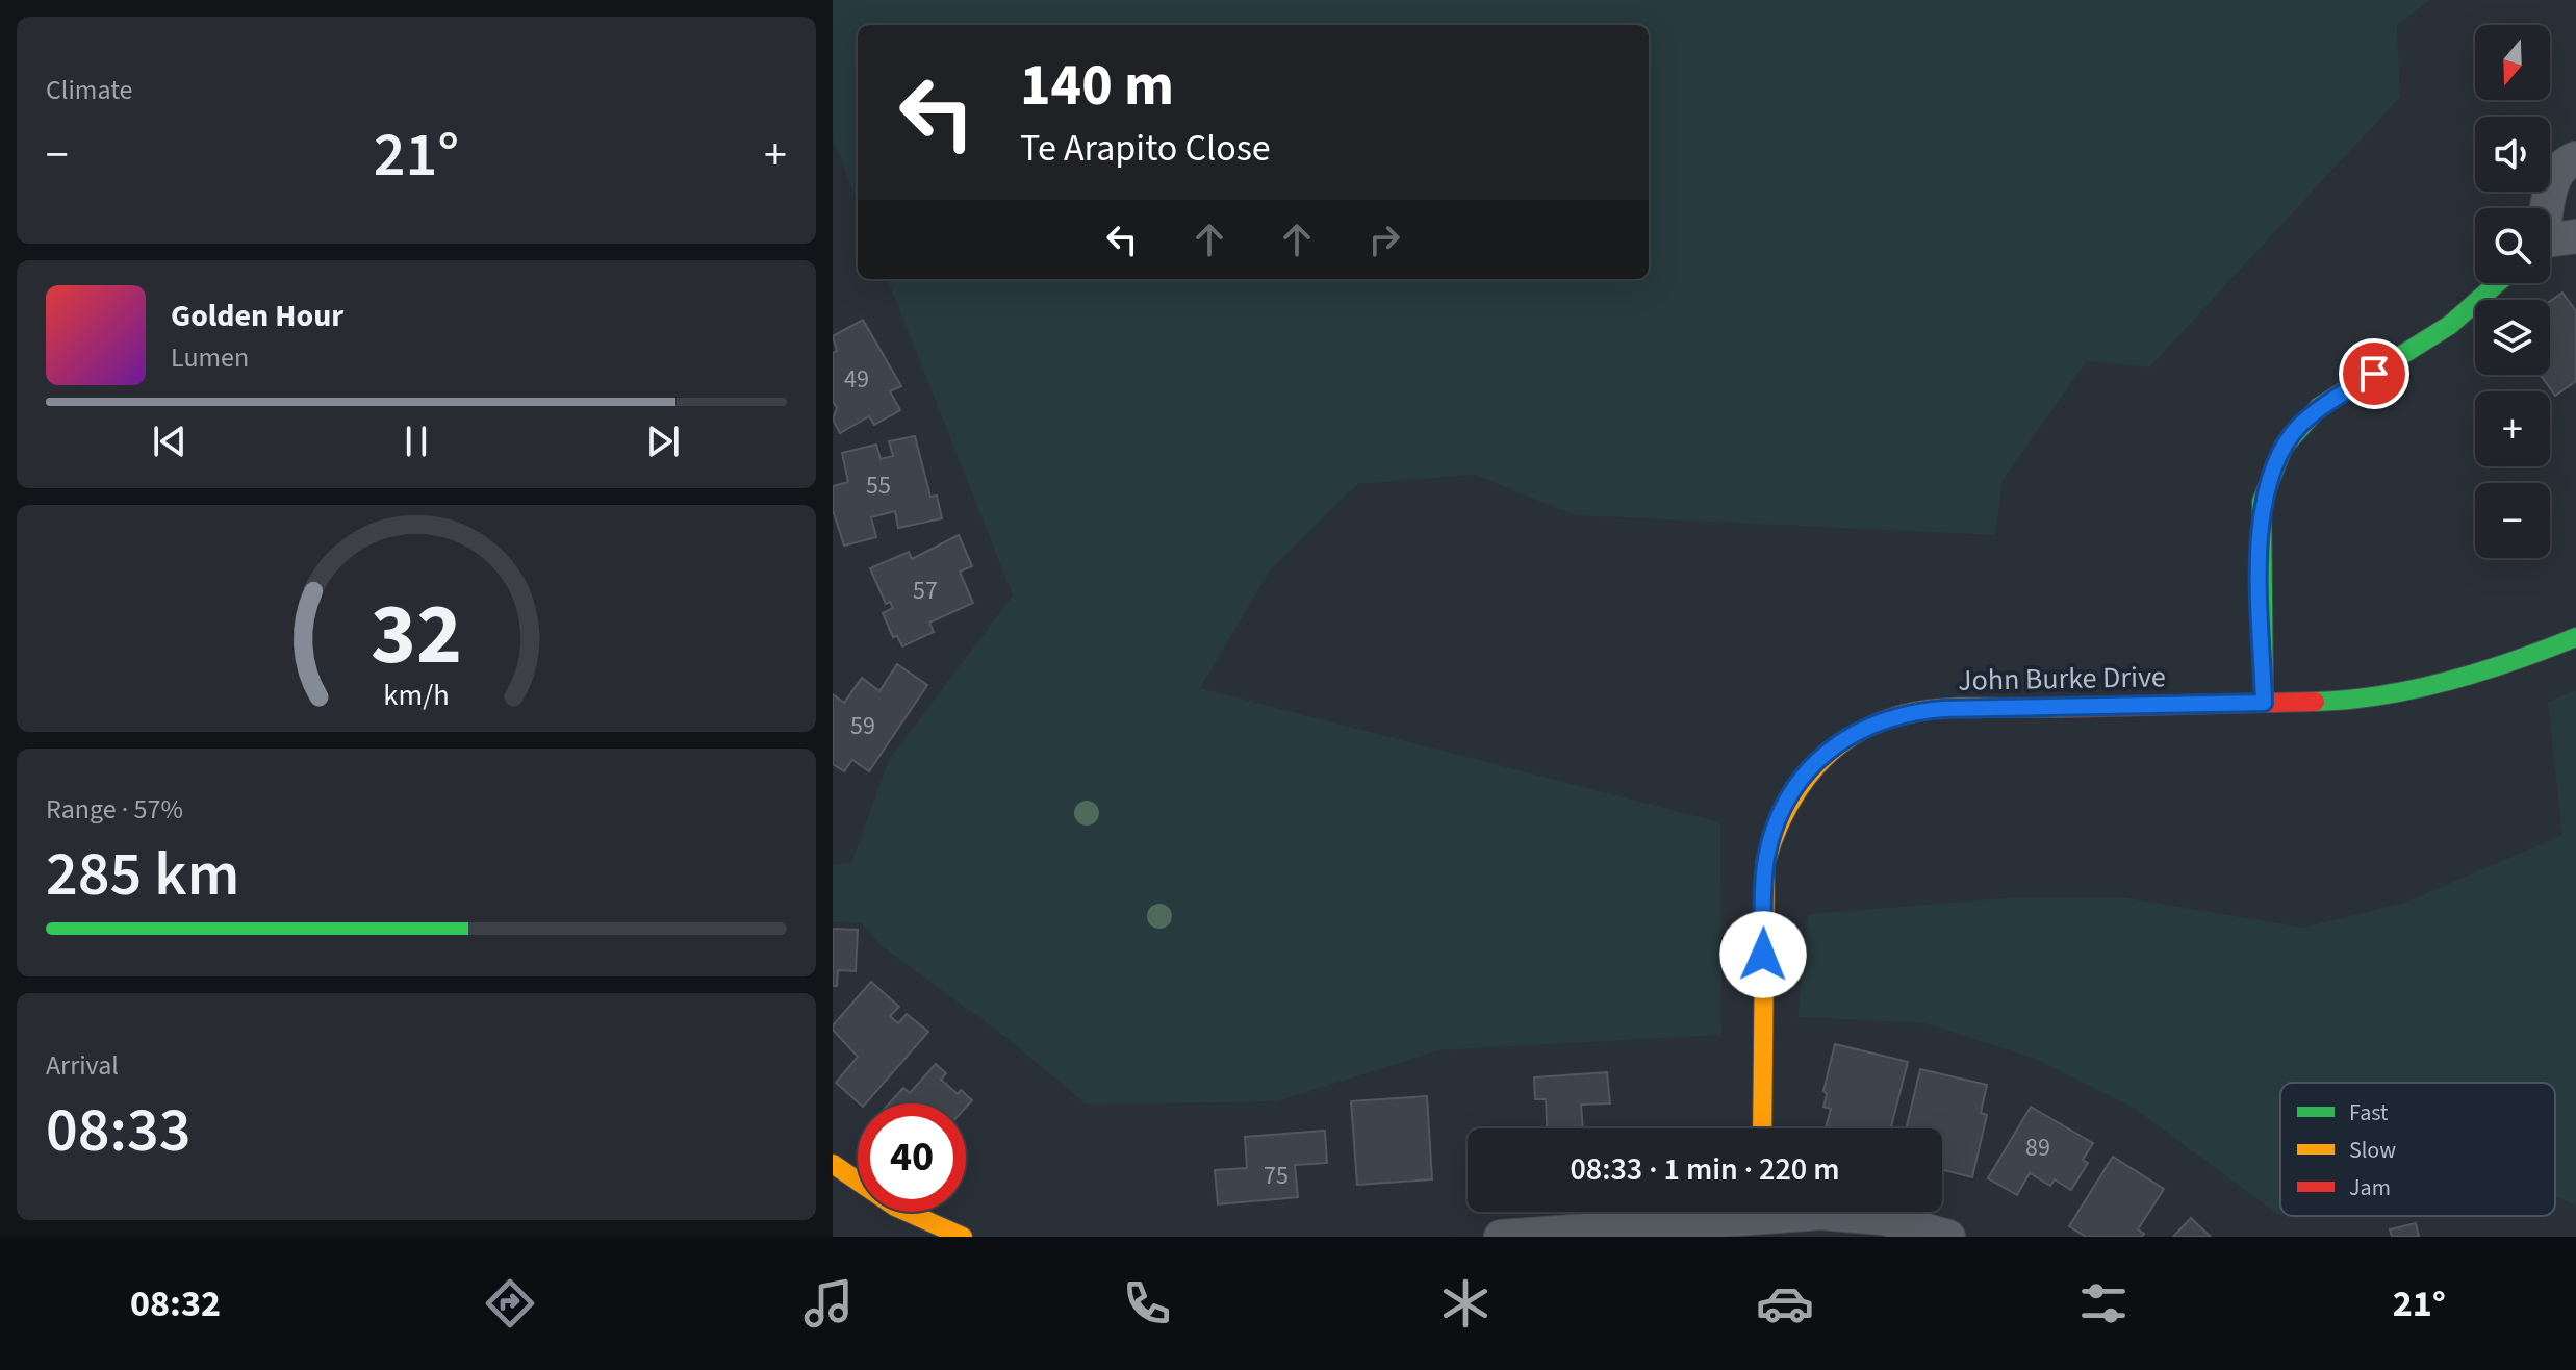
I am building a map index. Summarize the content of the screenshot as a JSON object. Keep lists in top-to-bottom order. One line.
{"streets":{"street":["John Burke Drive"]},"house_numbers":["49","55","57","59","89","75"],"legend":["Fast","Slow","Jam"],"north":"bottom","page":{"tile":["Climate",["Range · 57%","285 km"],["Arrival","08:33"]],"map_buttons":["+","−"],"turn":["140 m","Te Arapito Close"],"heat":["−","21°","+"],"song":["Golden Hour","Lumen"],"limit":"40","trip":"08:33 · 1 min · 220 m","tabs":["08:32","21°"],"gauge":["32","km/h"]}}
